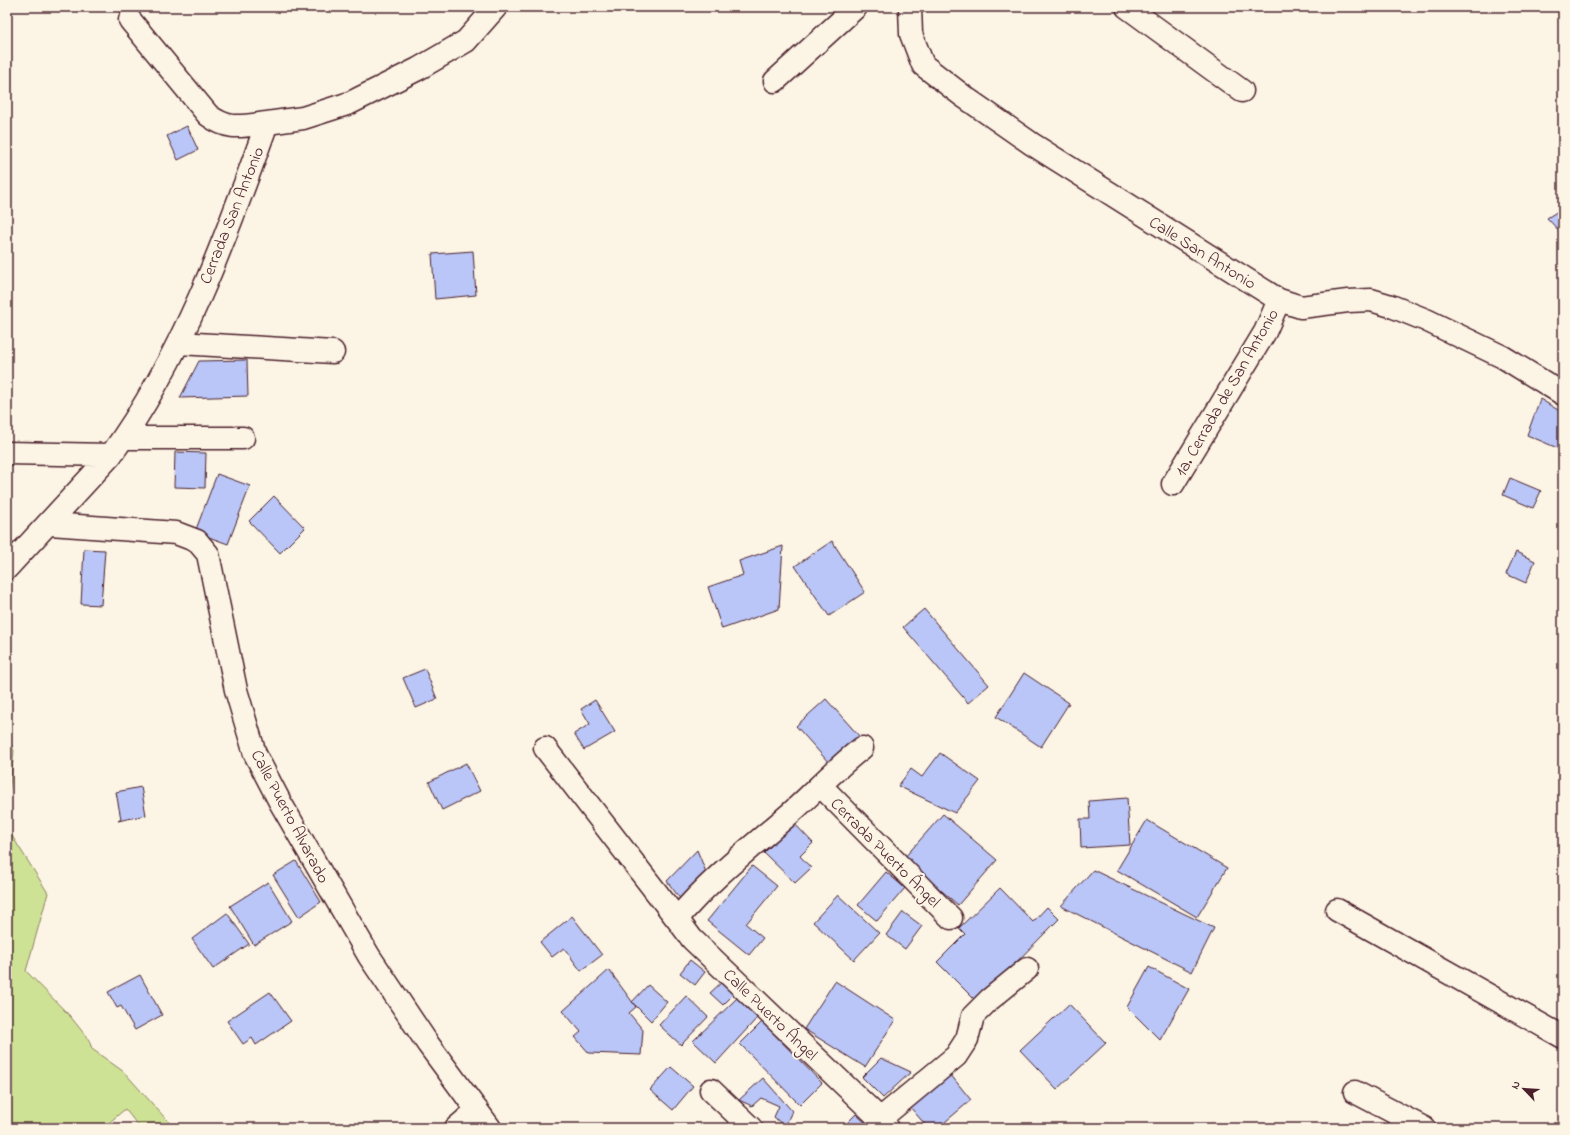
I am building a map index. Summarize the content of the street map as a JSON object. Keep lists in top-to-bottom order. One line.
{"streets":{"street":["Cerrada San Antonio","Calle San Antonio","1a. Cerrada de San Antonio","Calle Puerto Alvarado","Cerrada Puerto Ángel","Calle Puerto Ángel"]},"crossings":[["Cerrada San Antonio","Calle Puerto Alvarado"],["Calle San Antonio","1a. Cerrada de San Antonio"]],"north":"top left"}
